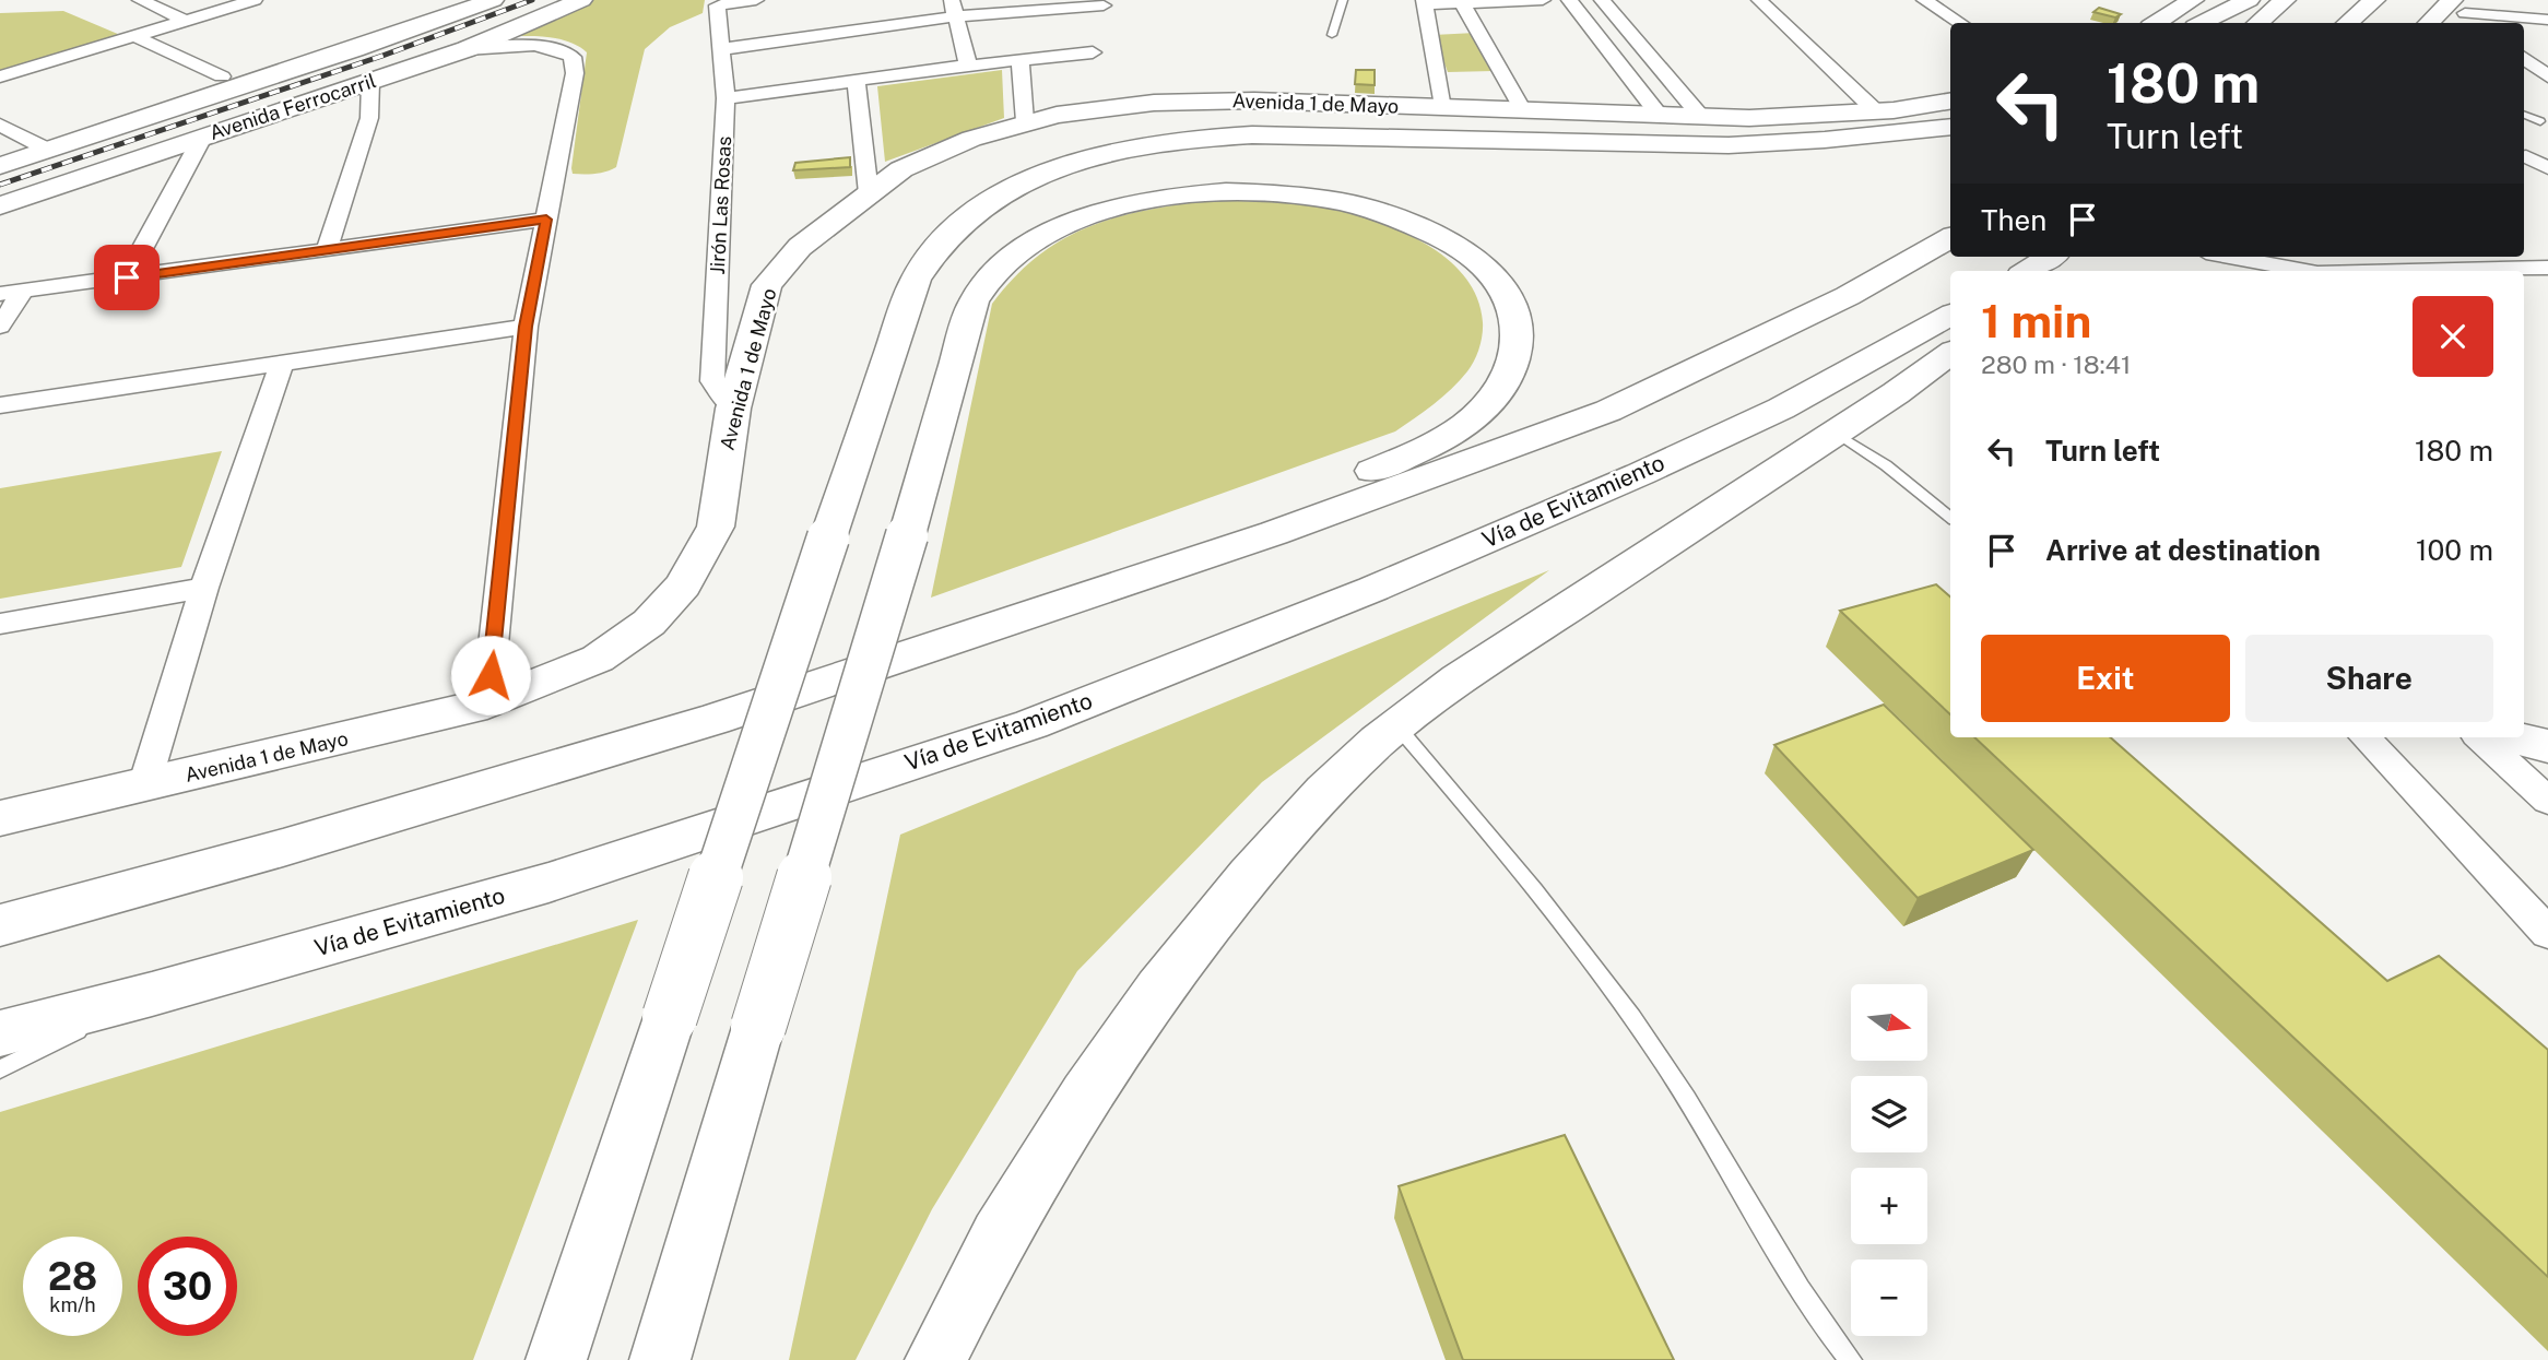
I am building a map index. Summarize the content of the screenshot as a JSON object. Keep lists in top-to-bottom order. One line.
{"streets":{"main road":["Avenida 1 de Mayo","Avenida Ferrocarril","Vía de Evitamiento"],"street":["Jirón Las Rosas"]},"crossings":[["Avenida 1 de Mayo","Jirón Las Rosas"]],"north":"right","page":{"turn":["180 m","Turn left"],"then":"Then","heading":["1 min","280 m · 18:41"],"list":[{"name":"Turn left","value":"180 m"},{"name":"Arrive at destination","value":"100 m"}],"buttons":["Exit","Share"],"map_buttons":["+","−"],"speed":"28 km/h","limit":"30"}}
